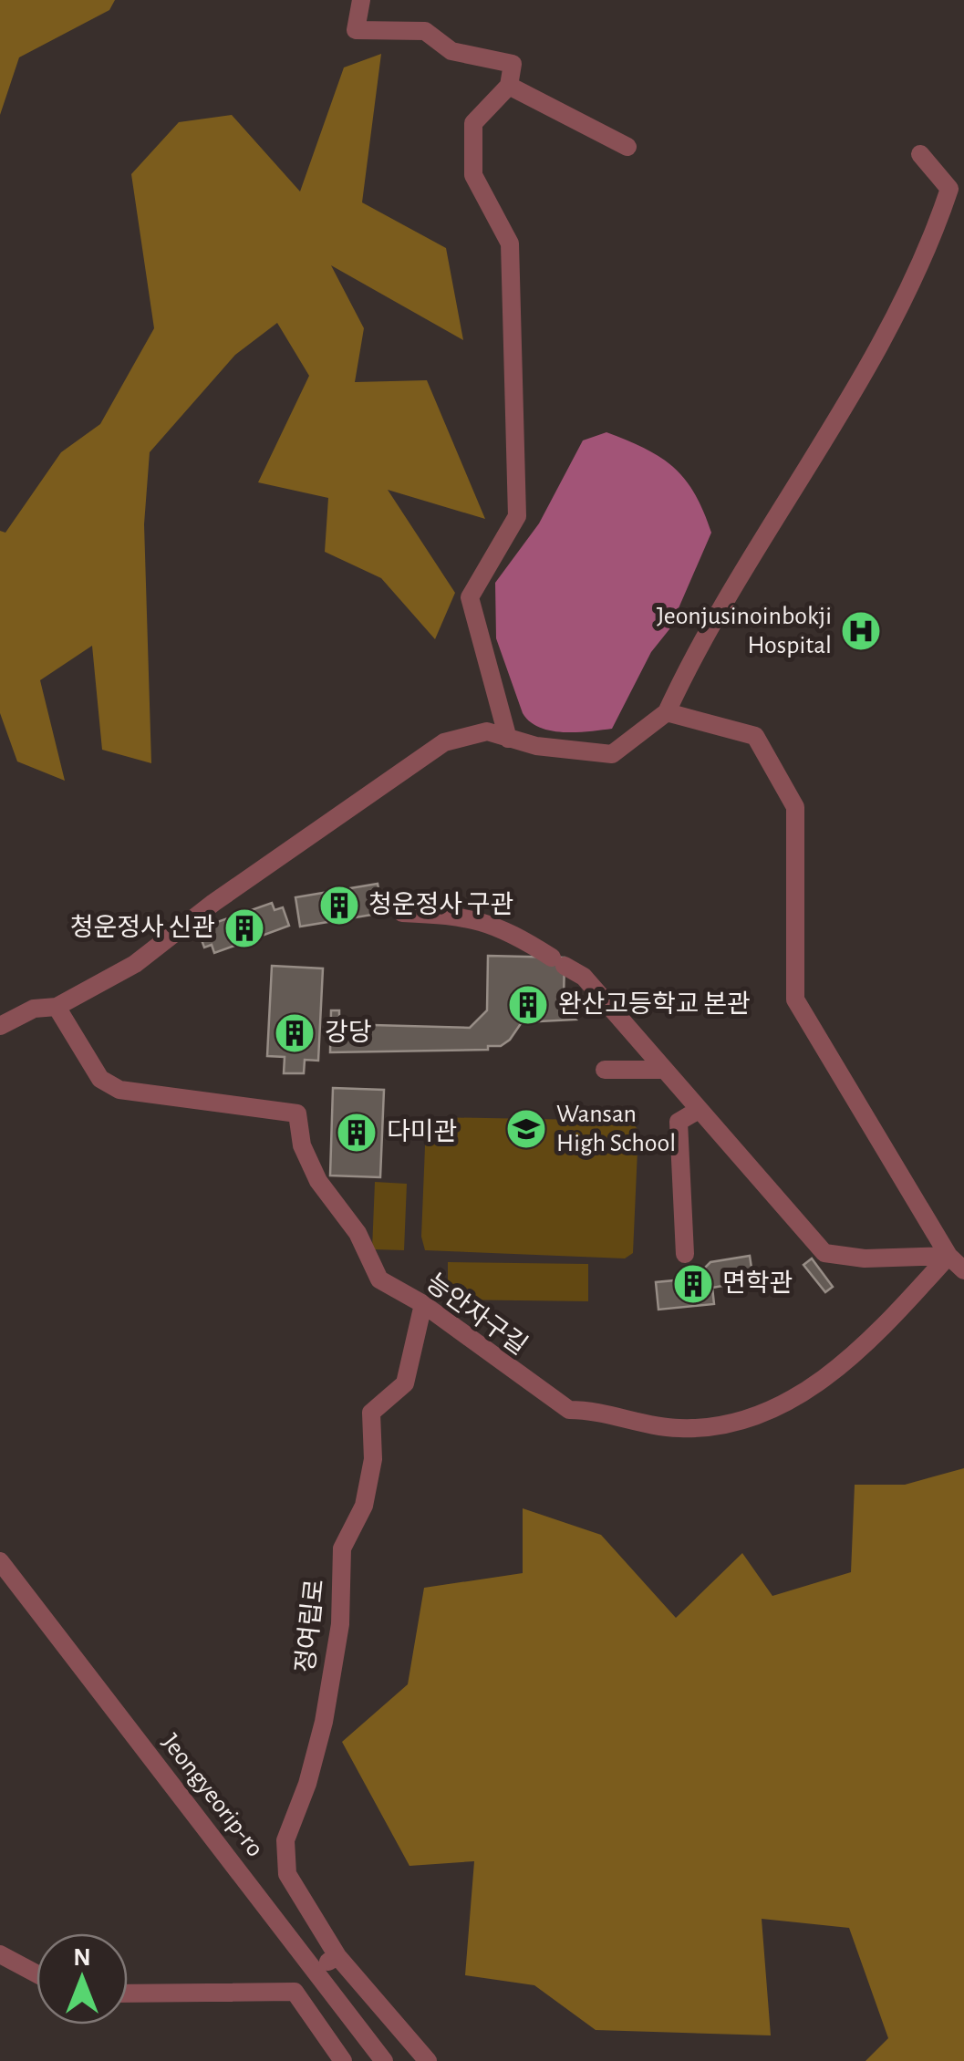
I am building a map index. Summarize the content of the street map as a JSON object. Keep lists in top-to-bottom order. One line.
{"streets":{"street":["능안자구길","정여립로","Jeongyeorip-ro"]},"crossings":[["능안자구길","정여립로"]],"places":{"hospital":["Jeonjusinoinbokji Hospital"],"building":["청운정사 구관","청운정사 신관","완산고등학교 본관","강당","다미관","면학관"],"school or university":["Wansan High School"]},"north":"top"}
